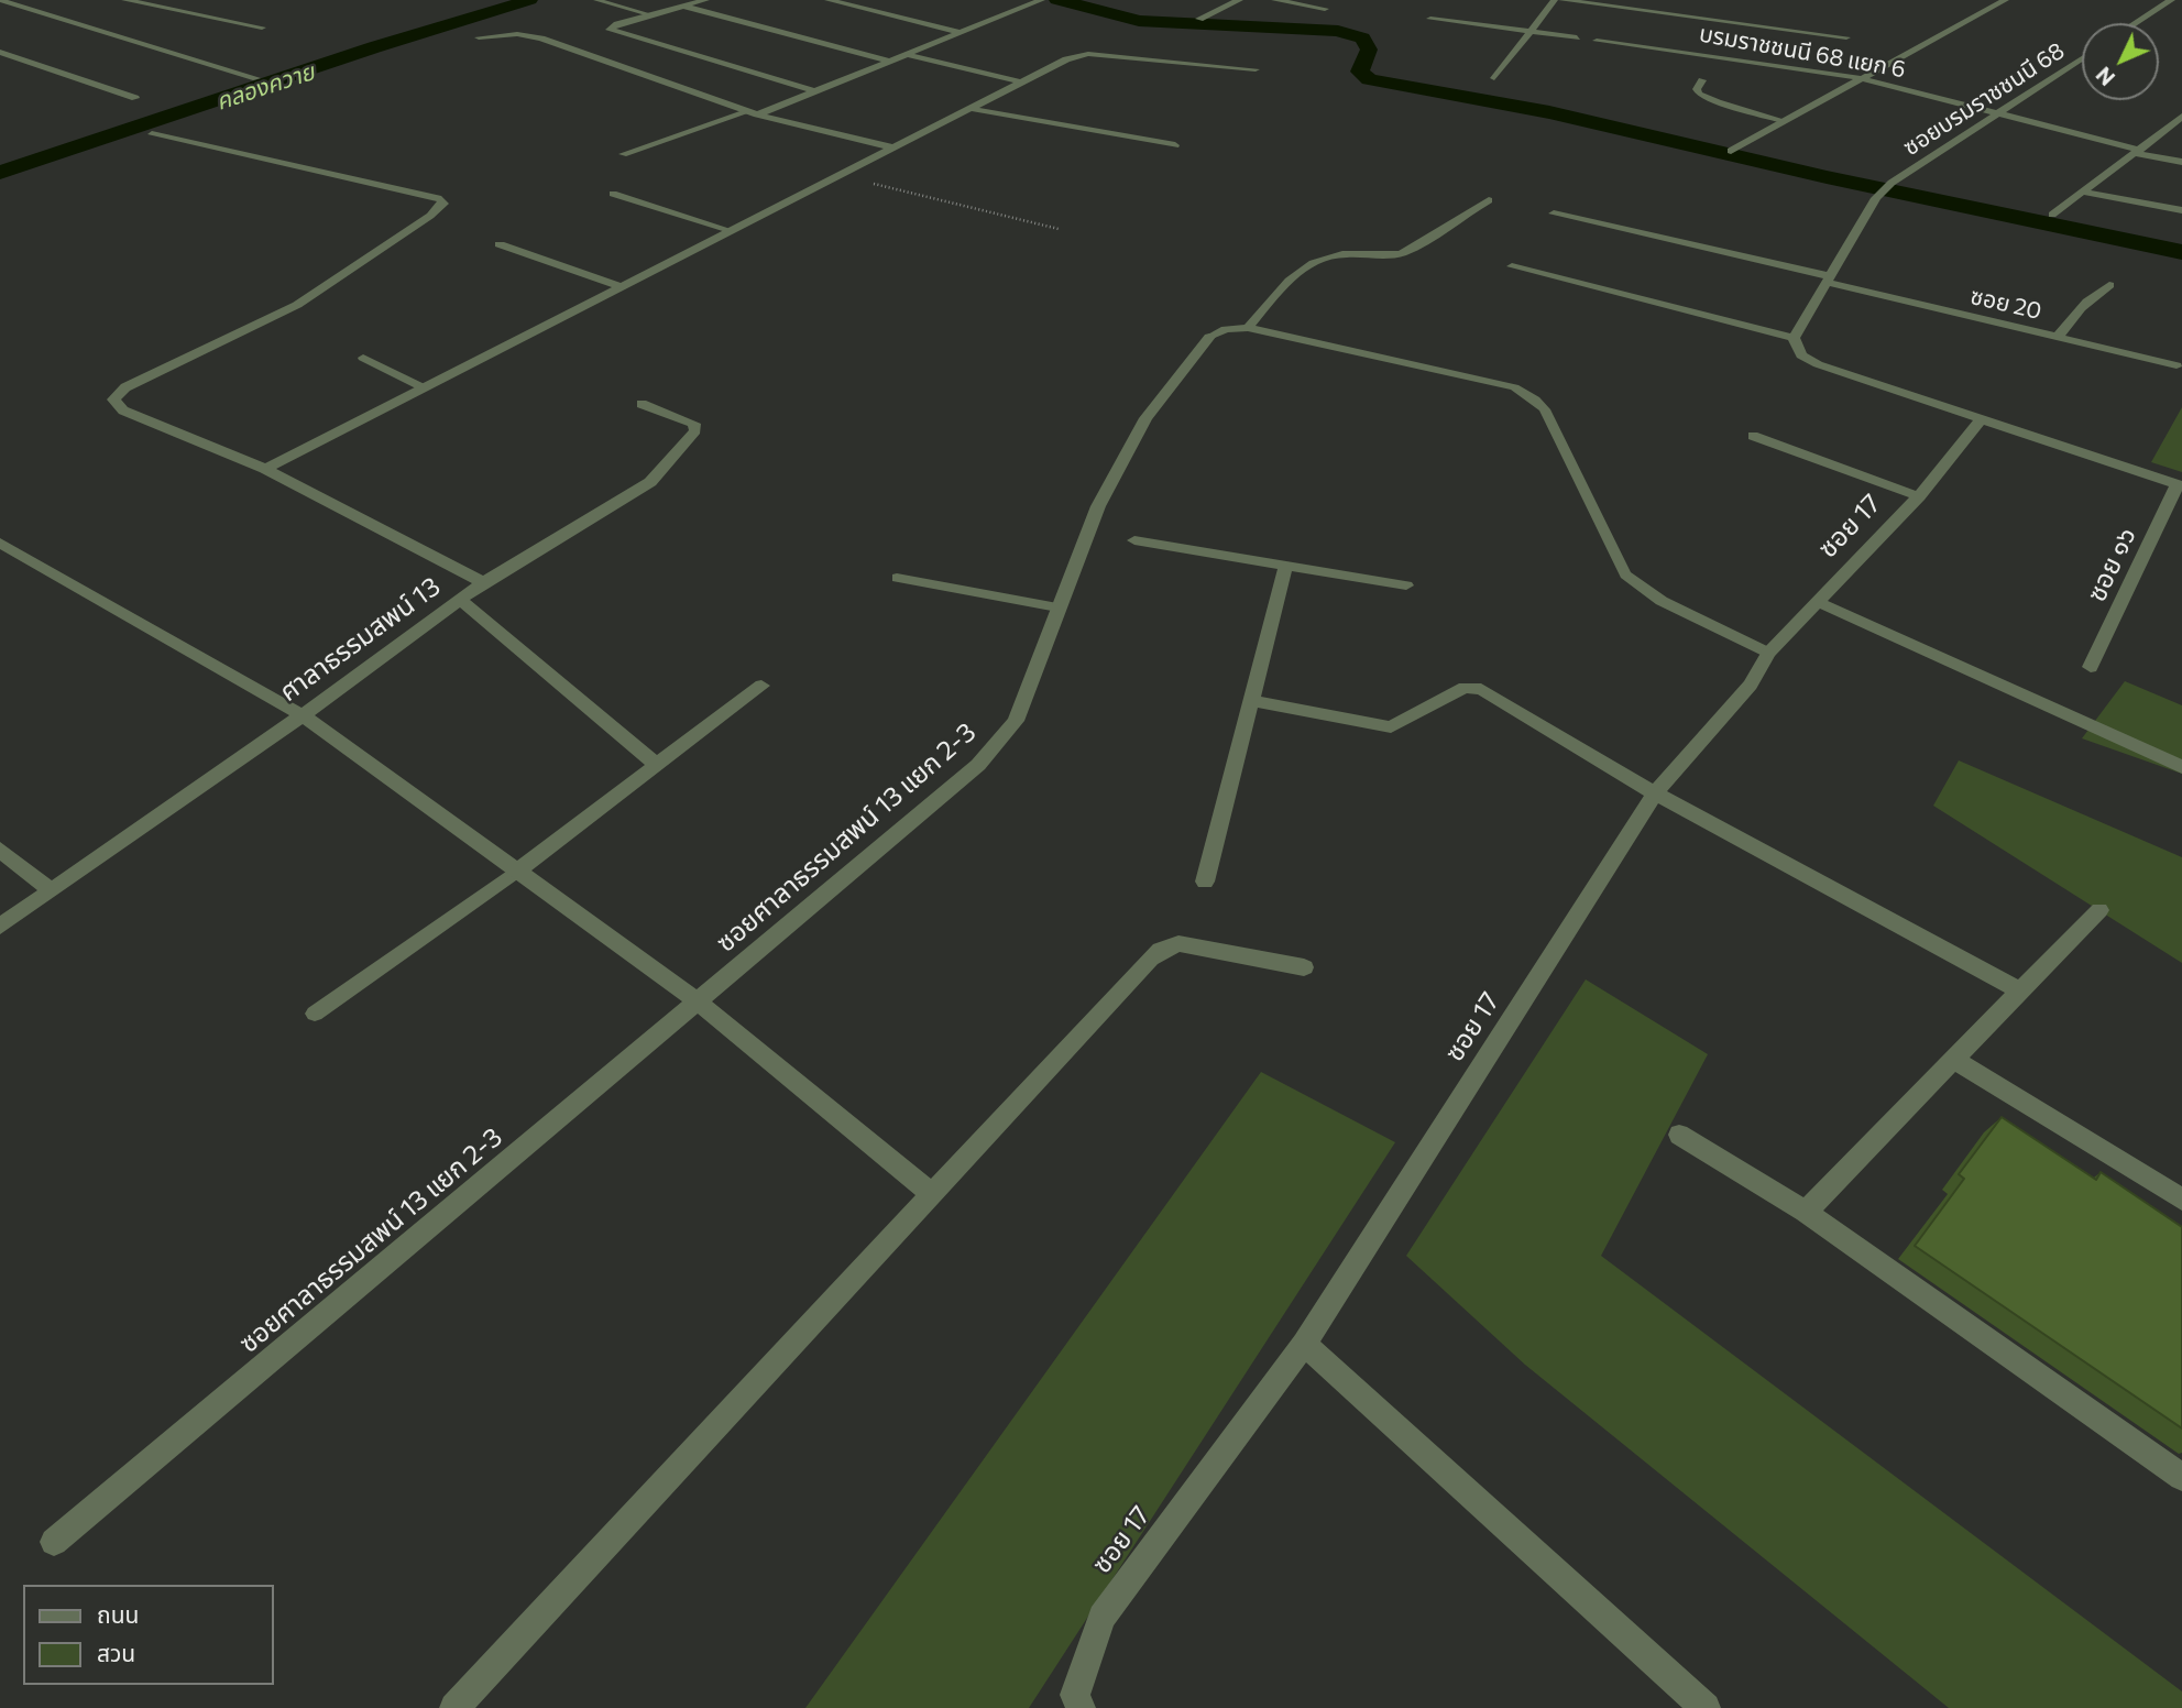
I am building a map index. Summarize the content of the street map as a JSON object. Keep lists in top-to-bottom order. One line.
{"streets":{"street":["บรมราชชนนี 68 แยก 6","ซอยบรมราชชนนี 68","ซอย 20","ซอย 17","ซอย ๑๖","ศาลาธรรมสพน์ 13","ซอยศาลาธรรมสพน์ 13 แยก 2-3"]},"crossings":[["บรมราชชนนี 68 แยก 6","ซอยบรมราชชนนี 68"],["ซอยบรมราชชนนี 68","ซอย 20"],["ซอย 17","ซอยศาลาธรรมสพน์ 13 แยก 2-3"]],"water":["คลองควาย"],"legend":["ถนน","สวน"],"north":"bottom left"}
